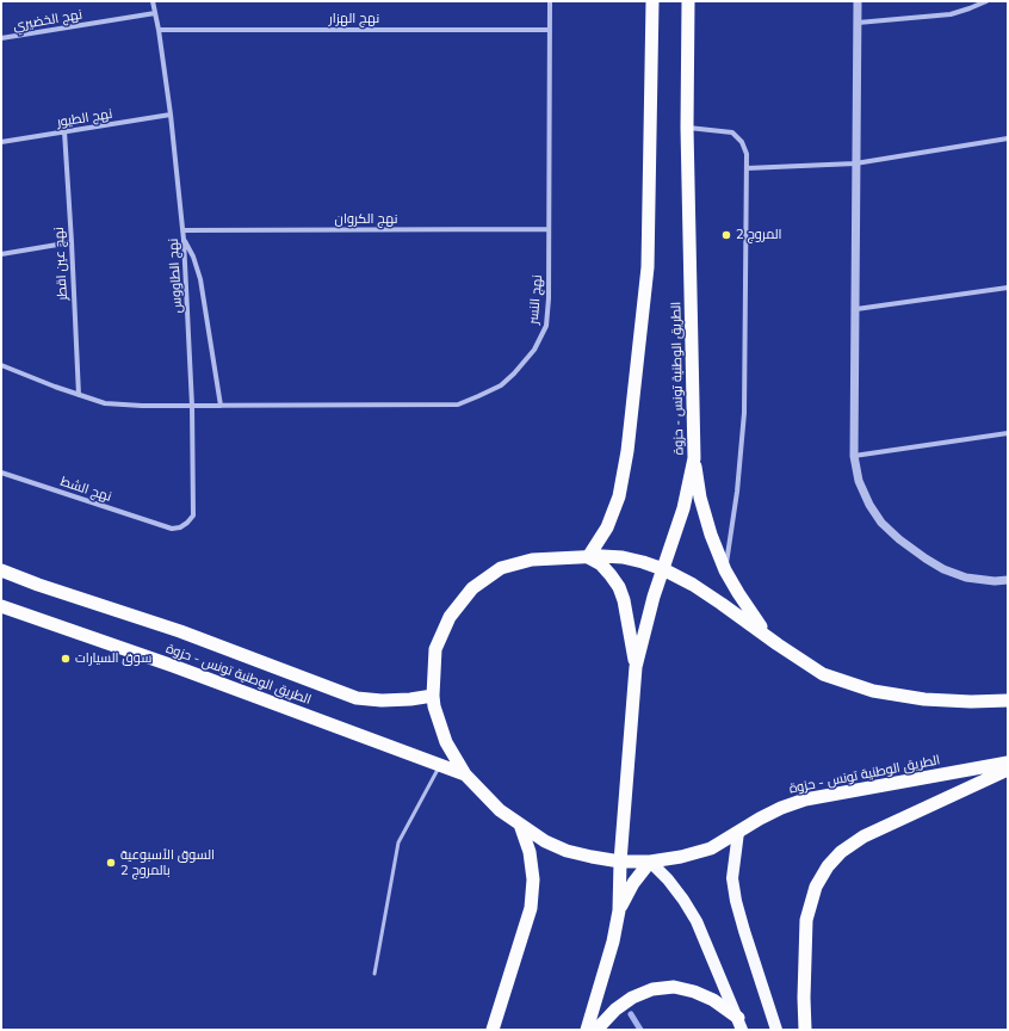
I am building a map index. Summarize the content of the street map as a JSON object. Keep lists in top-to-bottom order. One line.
{"streets":{"highway":["الطريق الوطنية تونس - حزوة"],"street":["نهج الهزار","نهج الخضيري","نهج الطيور","نهج الكروان","نهج عين اقطر","نهج الطاووس","نهج النسر","نهج الشط"]},"crossings":[["نهج الهزار","نهج الطاووس"],["نهج الهزار","نهج النسر"],["نهج الخضيري","نهج الطاووس"],["نهج الطيور","نهج عين اقطر"],["نهج الطيور","نهج الطاووس"],["نهج الكروان","نهج الطاووس"],["نهج الكروان","نهج النسر"],["نهج عين اقطر","نهج النسر"],["نهج الطاووس","نهج النسر"],["نهج الطاووس","نهج الشط"]],"places":["المروج 2","سوق السيارات","السوق الأسبوعية بالمروج 2"]}
